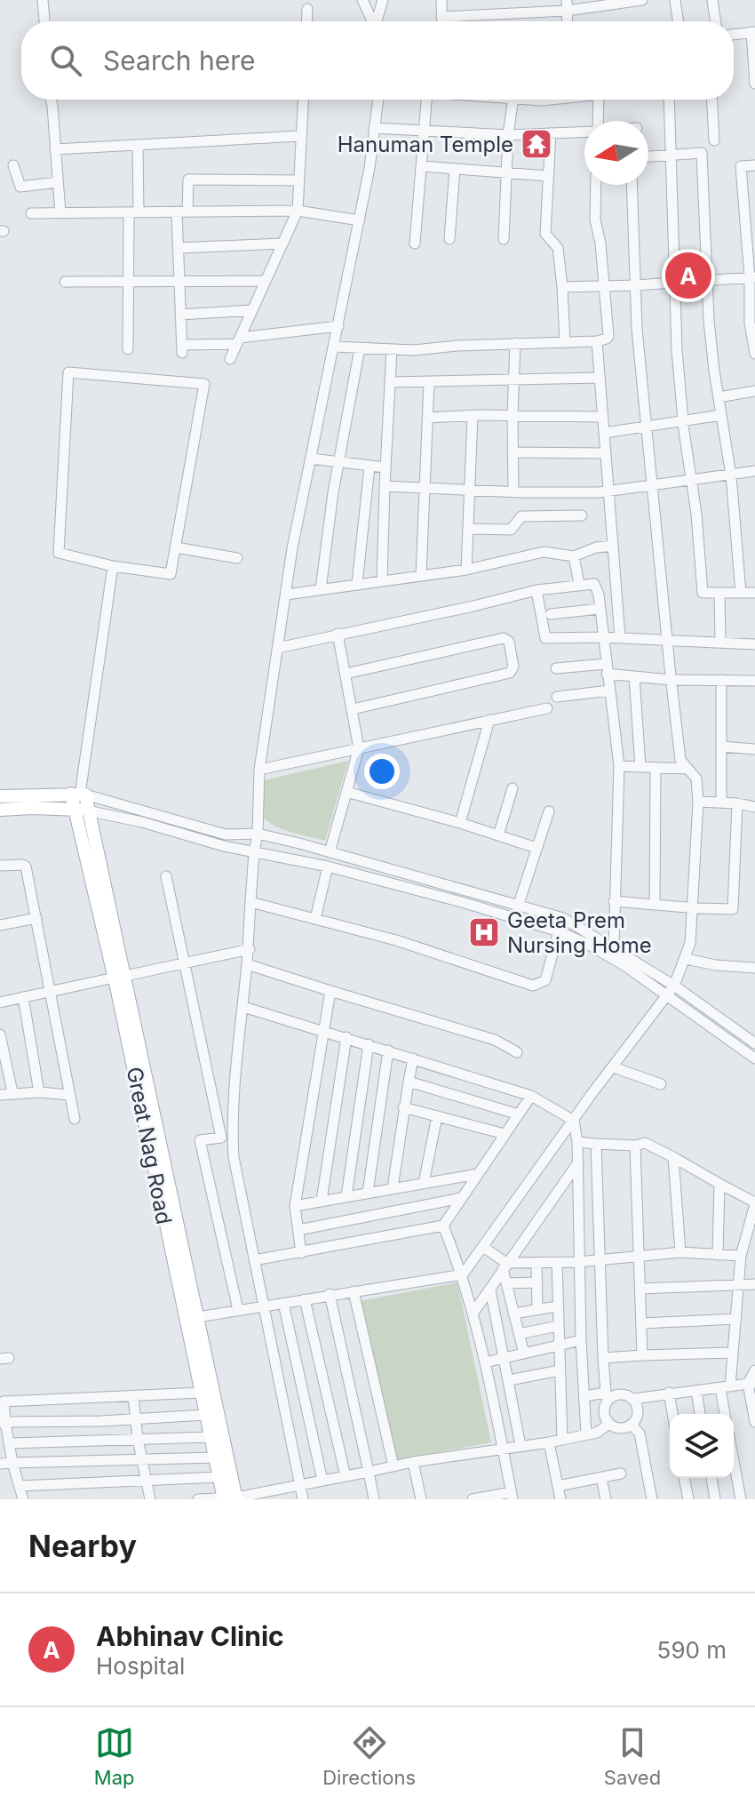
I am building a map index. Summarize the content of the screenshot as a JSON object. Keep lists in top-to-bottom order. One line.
{"streets":{"main road":["Great Nag Road"]},"places":{"temple":["Hanuman Temple"],"hospital":["Geeta Prem Nursing Home"]},"north":"left","page":{"search":"Search here","pins":"A","heading":"Nearby","list":[{"mark":"A","name":"Abhinav Clinic","note":"Hospital","value":"590 m"}],"nav":["Map","Directions","Saved"]}}
